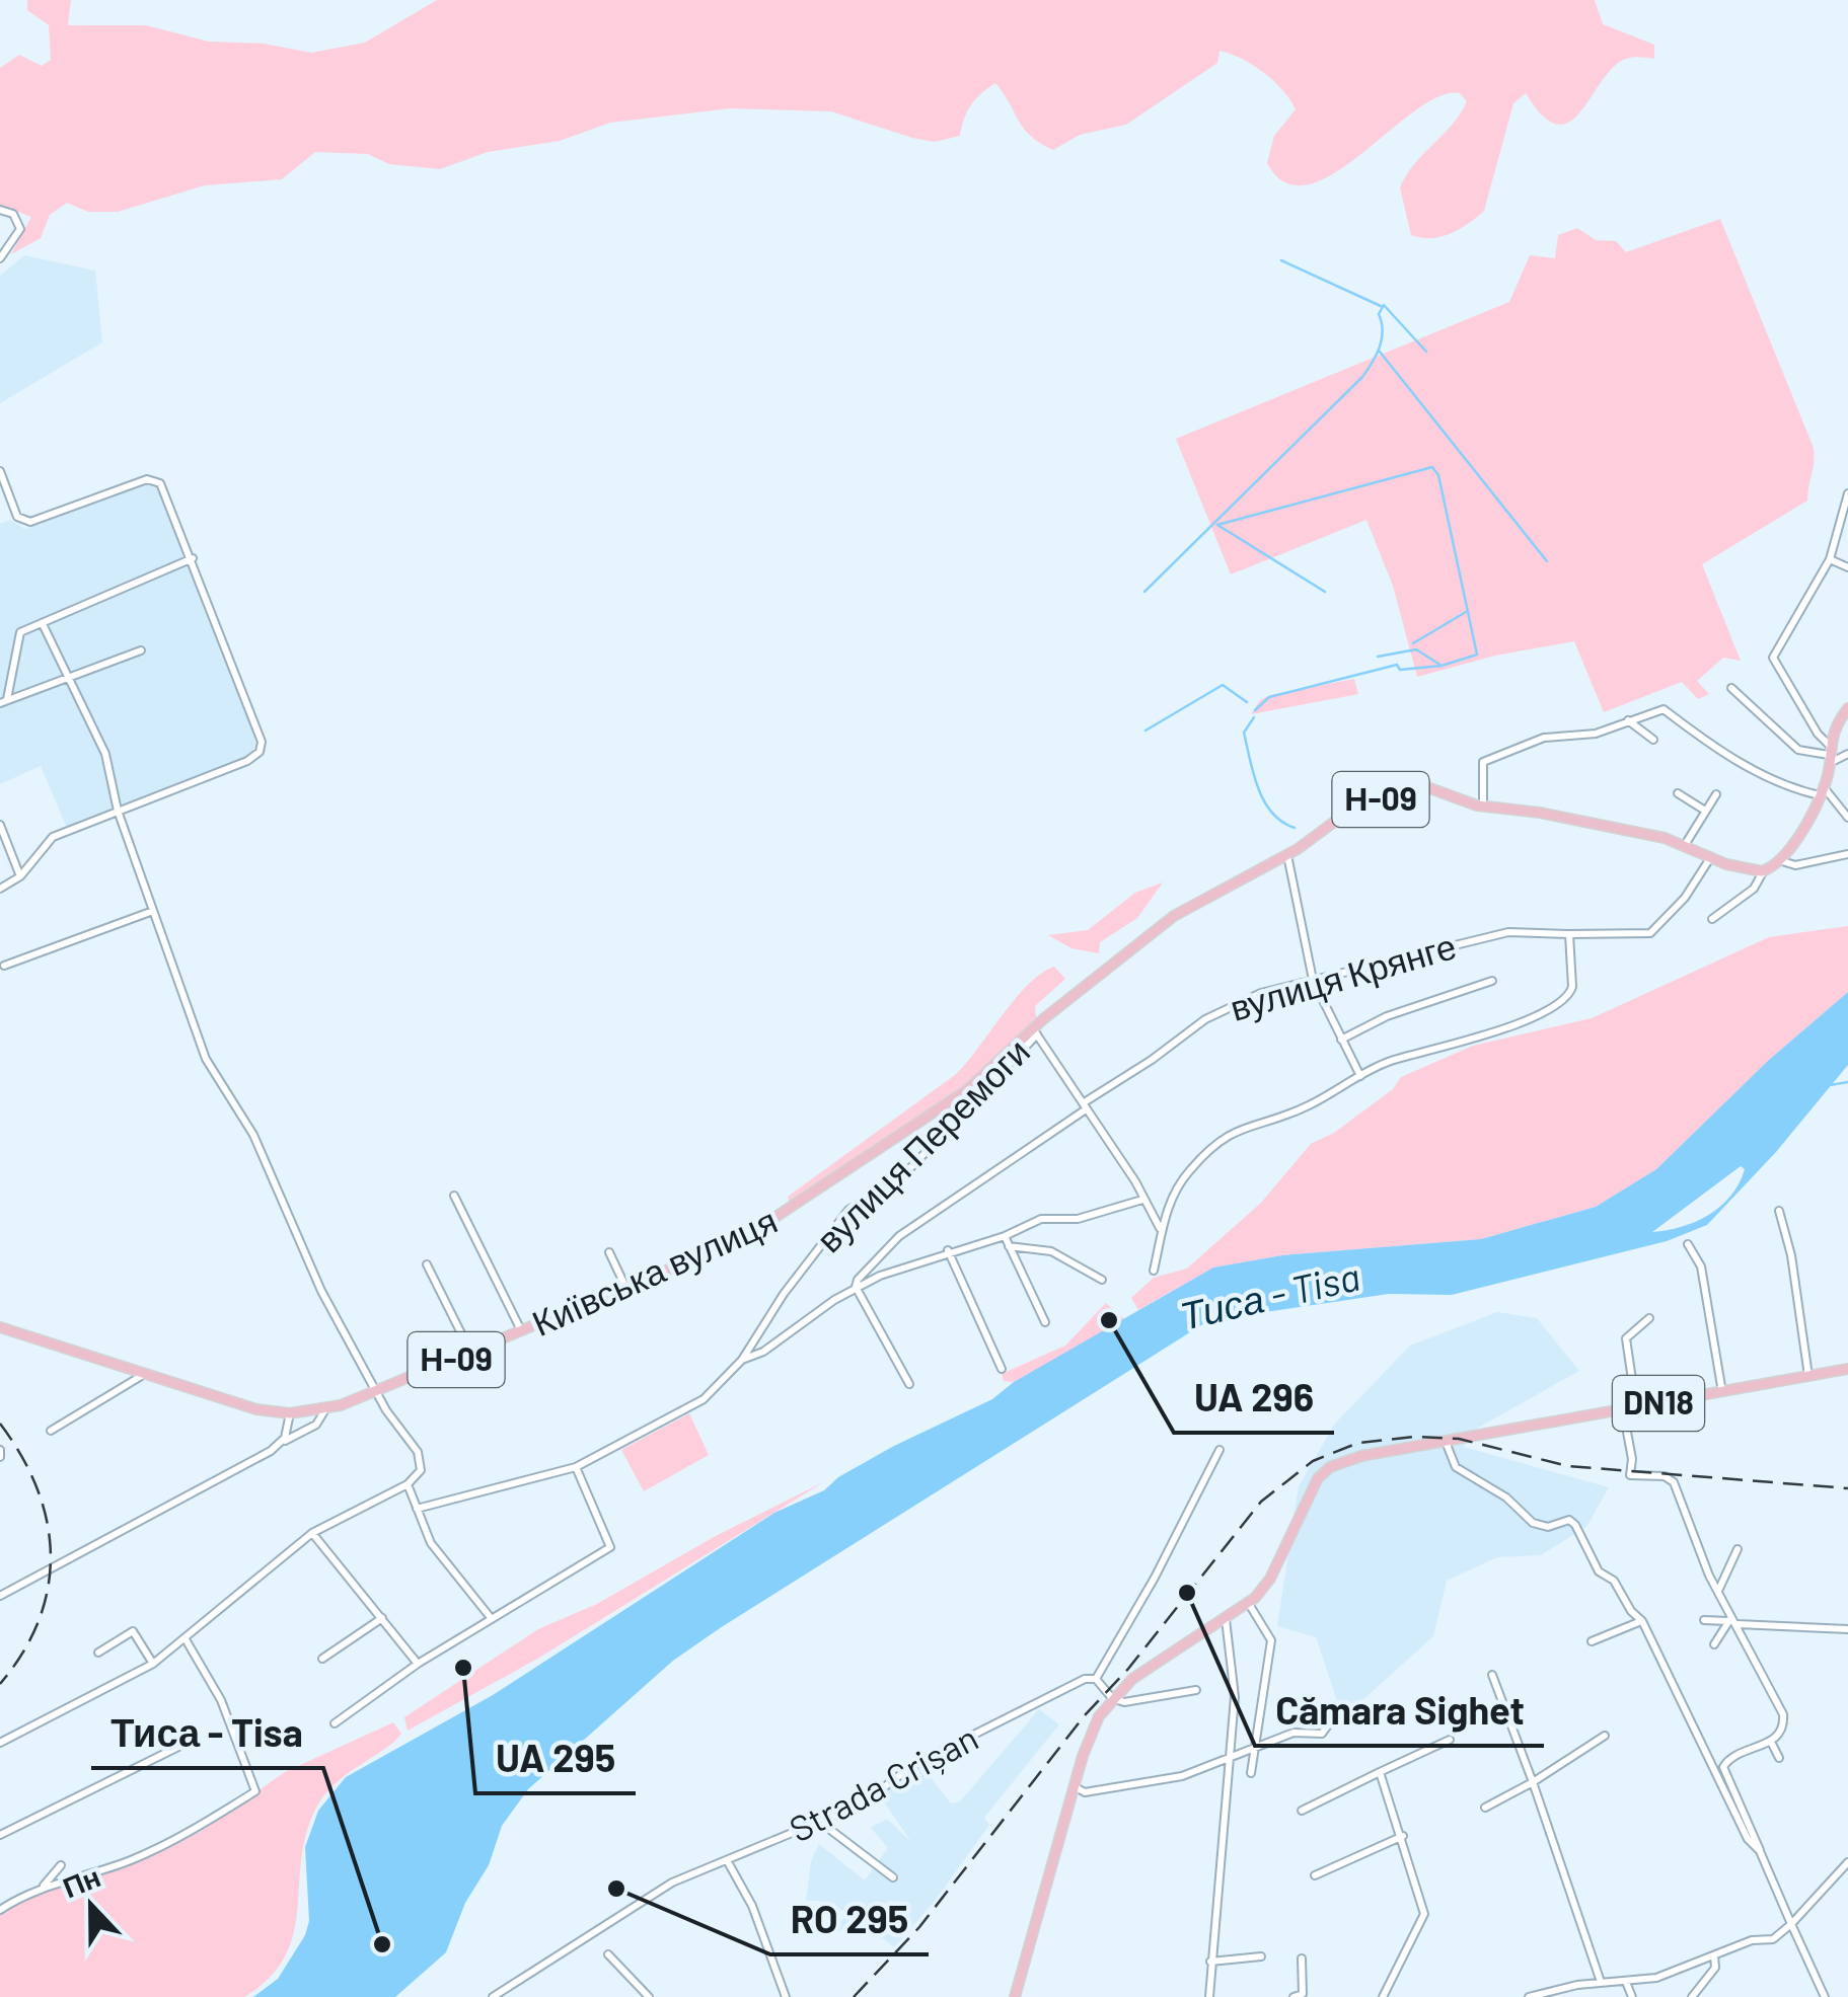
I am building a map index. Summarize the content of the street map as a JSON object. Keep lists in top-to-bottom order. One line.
{"streets":{"main road":["Н-09","Київська вулиця","DN18"],"street":["вулиця Крянге","вулиця Перемоги","Strada Crișan"]},"crossings":[["Н-09","вулиця Крянге"],["Н-09","вулиця Перемоги"],["Н-09","Київська вулиця"],["вулиця Перемоги","Київська вулиця"]],"water":["Тиса - Tisa"],"places":["UA 296","Cămara Sighet","UA 295","RO 295","Тиса - Tisa"],"north":"top"}
